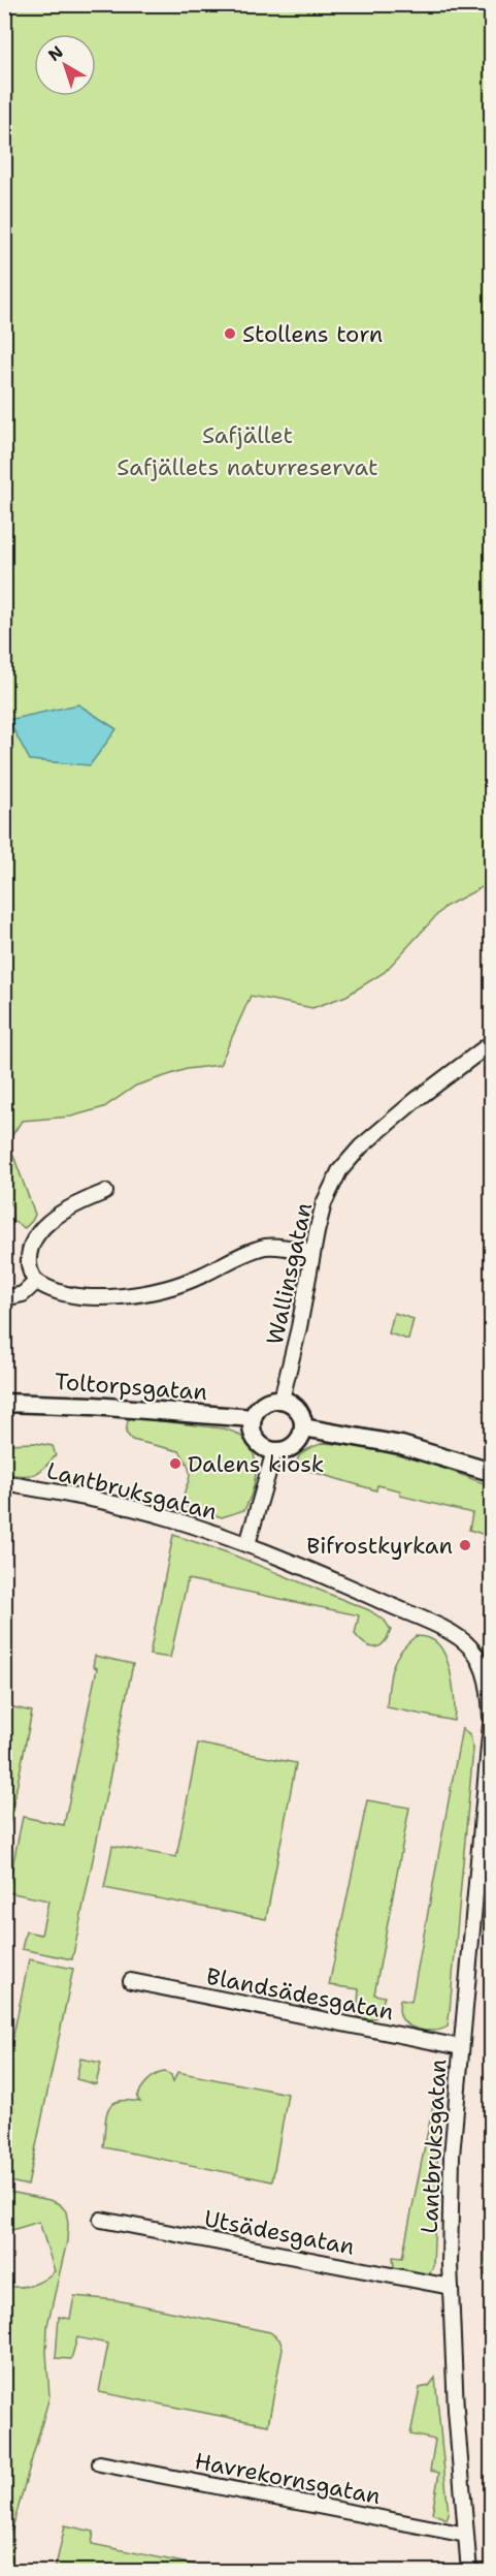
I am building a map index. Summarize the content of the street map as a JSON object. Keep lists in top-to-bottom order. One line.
{"streets":{"street":["Wallinsgatan","Toltorpsgatan","Lantbruksgatan","Blandsädesgatan","Utsädesgatan","Havrekornsgatan"]},"crossings":[["Wallinsgatan","Toltorpsgatan"],["Lantbruksgatan","Blandsädesgatan"],["Lantbruksgatan","Utsädesgatan"],["Lantbruksgatan","Havrekornsgatan"]],"parks":["Safjället","Safjällets naturreservat"],"places":["Stollens torn","Dalens kiosk","Bifrostkyrkan"],"north":"top left"}
